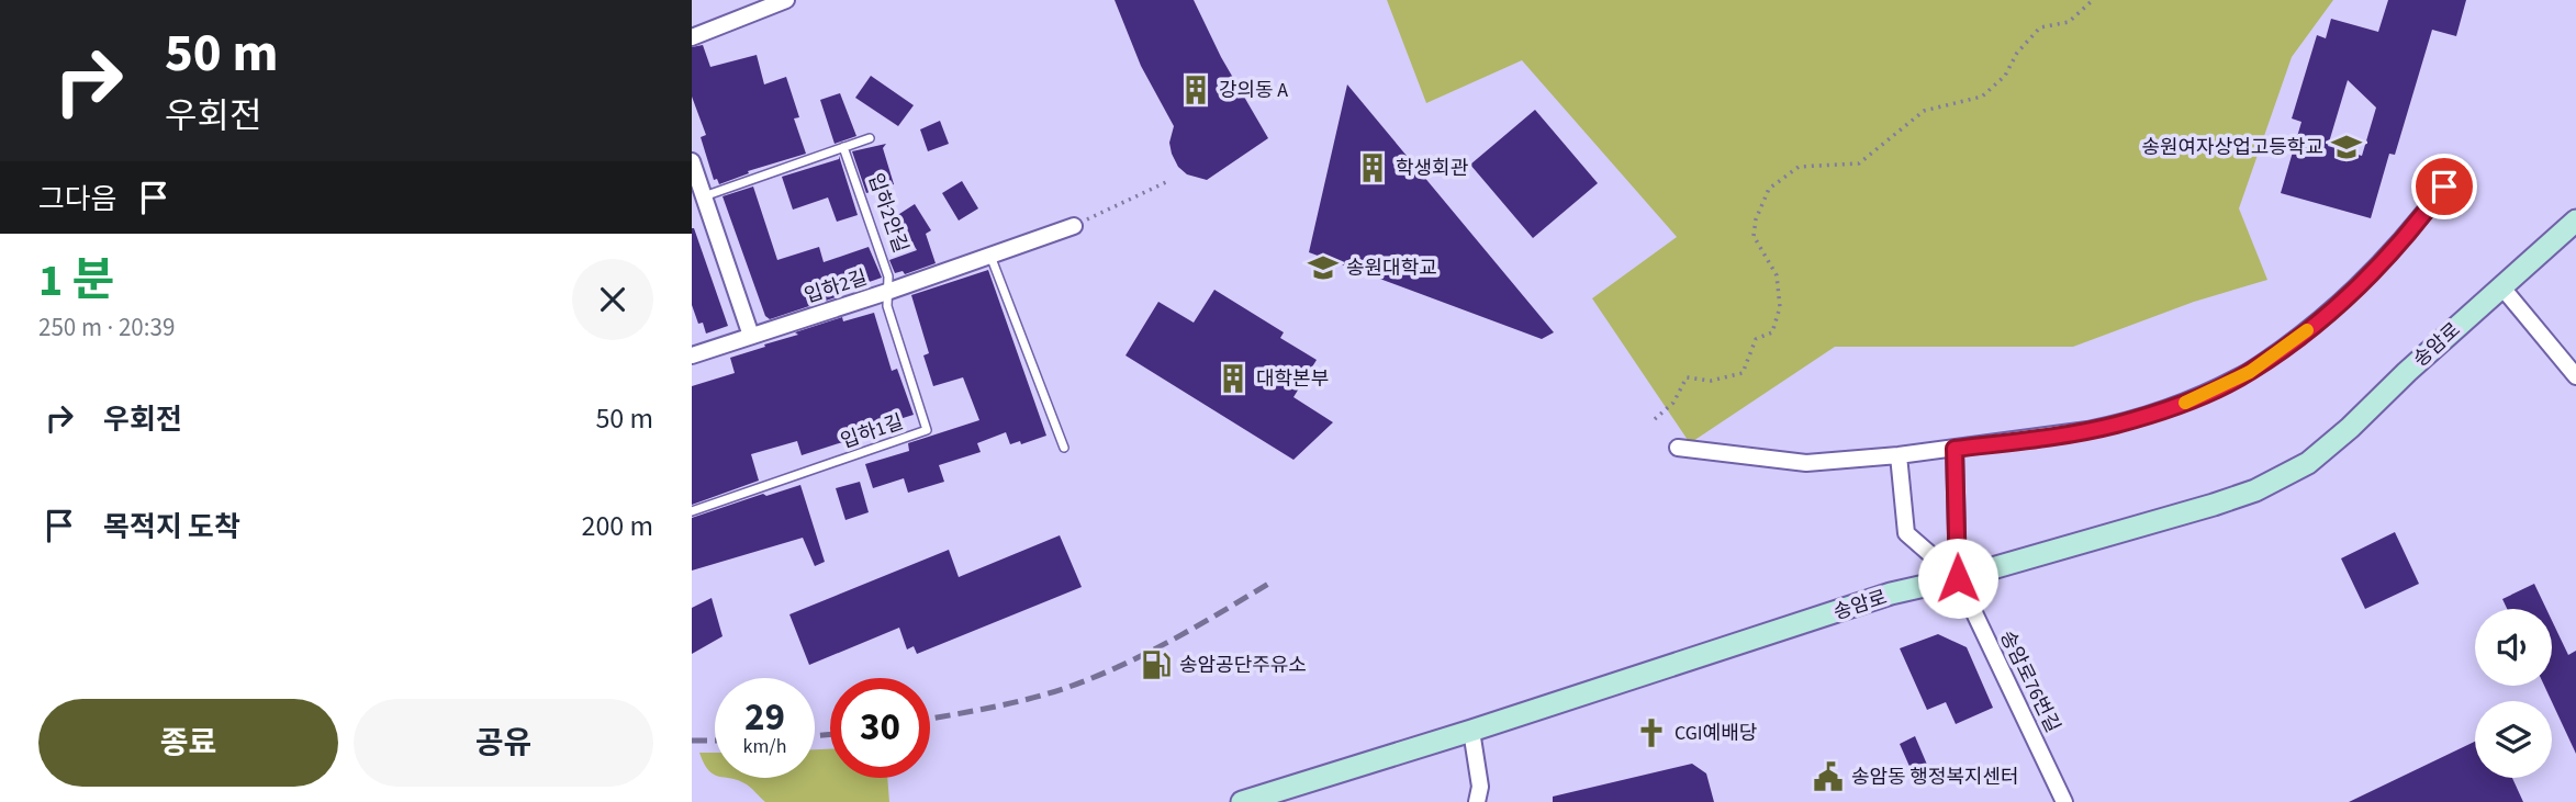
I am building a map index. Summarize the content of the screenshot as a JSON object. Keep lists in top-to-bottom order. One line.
{"streets":{"main road":["송암로"],"street":["입하2길","송암로76번길"],"lane":["입하2안길","입하1길"]},"crossings":[["입하2안길","입하2길"],["입하2안길","입하1길"],["입하2길","입하1길"],["송암로","송암로76번길"]],"places":{"building":["강의동 A","학생회관","대학본부"],"school or university":["송원여자상업고등학교","송원대학교"],"fuel station":["송암공단주유소"],"church":["CGI예배당"],"public building":["송암동 행정복지센터"]},"page":{"turn":["50 m","우회전"],"then":"그다음","heading":["1 분","250 m · 20:39"],"list":[{"name":"우회전","value":"50 m"},{"name":"목적지 도착","value":"200 m"}],"speed":"29 km/h","limit":"30","buttons":["종료","공유"]}}
